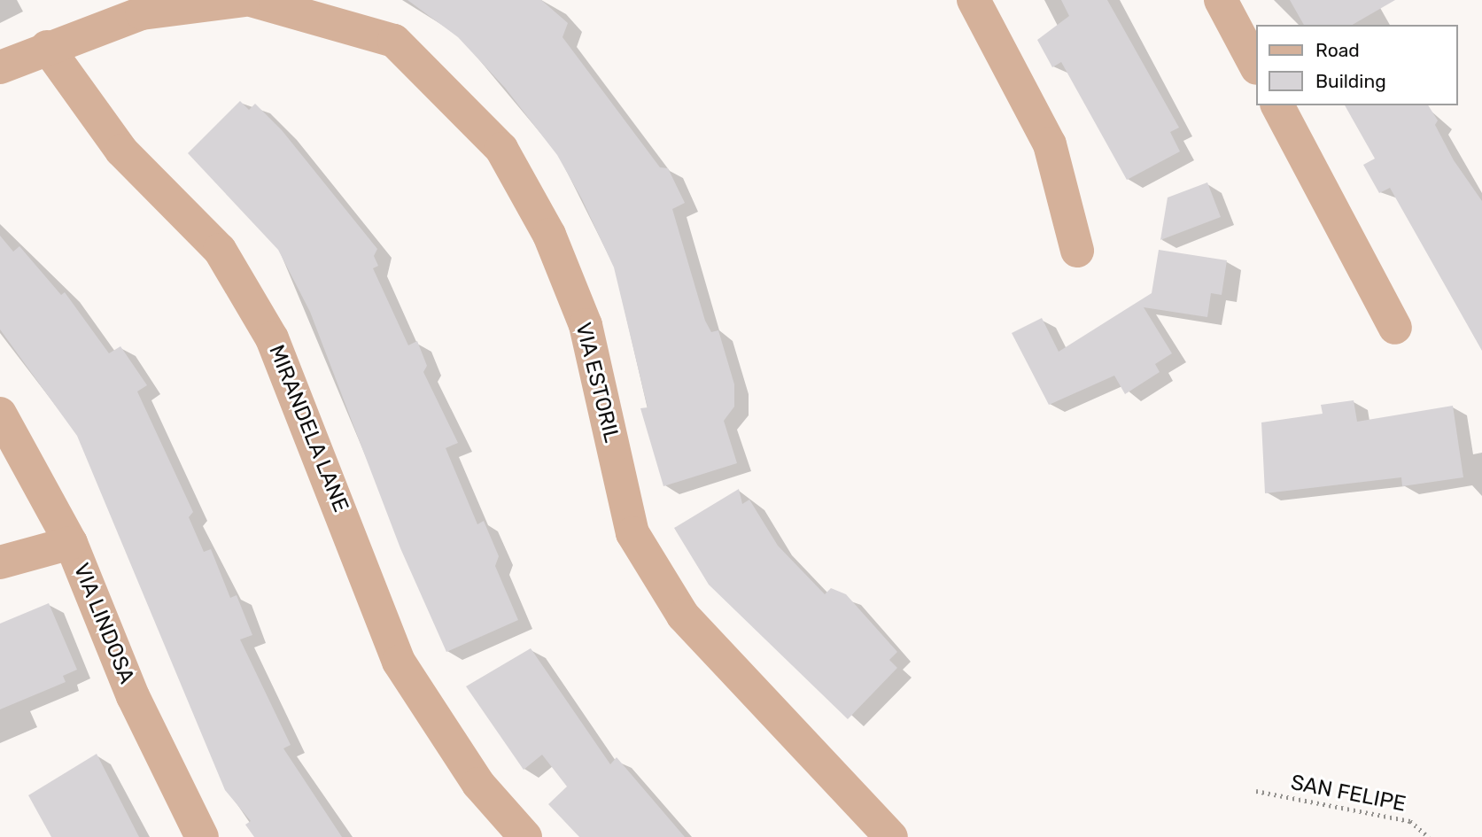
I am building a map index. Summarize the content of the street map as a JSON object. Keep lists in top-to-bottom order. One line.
{"streets":{"street":["VIA ESTORIL","MIRANDELA LANE","VIA LINDOSA"],"path":["SAN FELIPE"]},"legend":["Road","Building"]}
